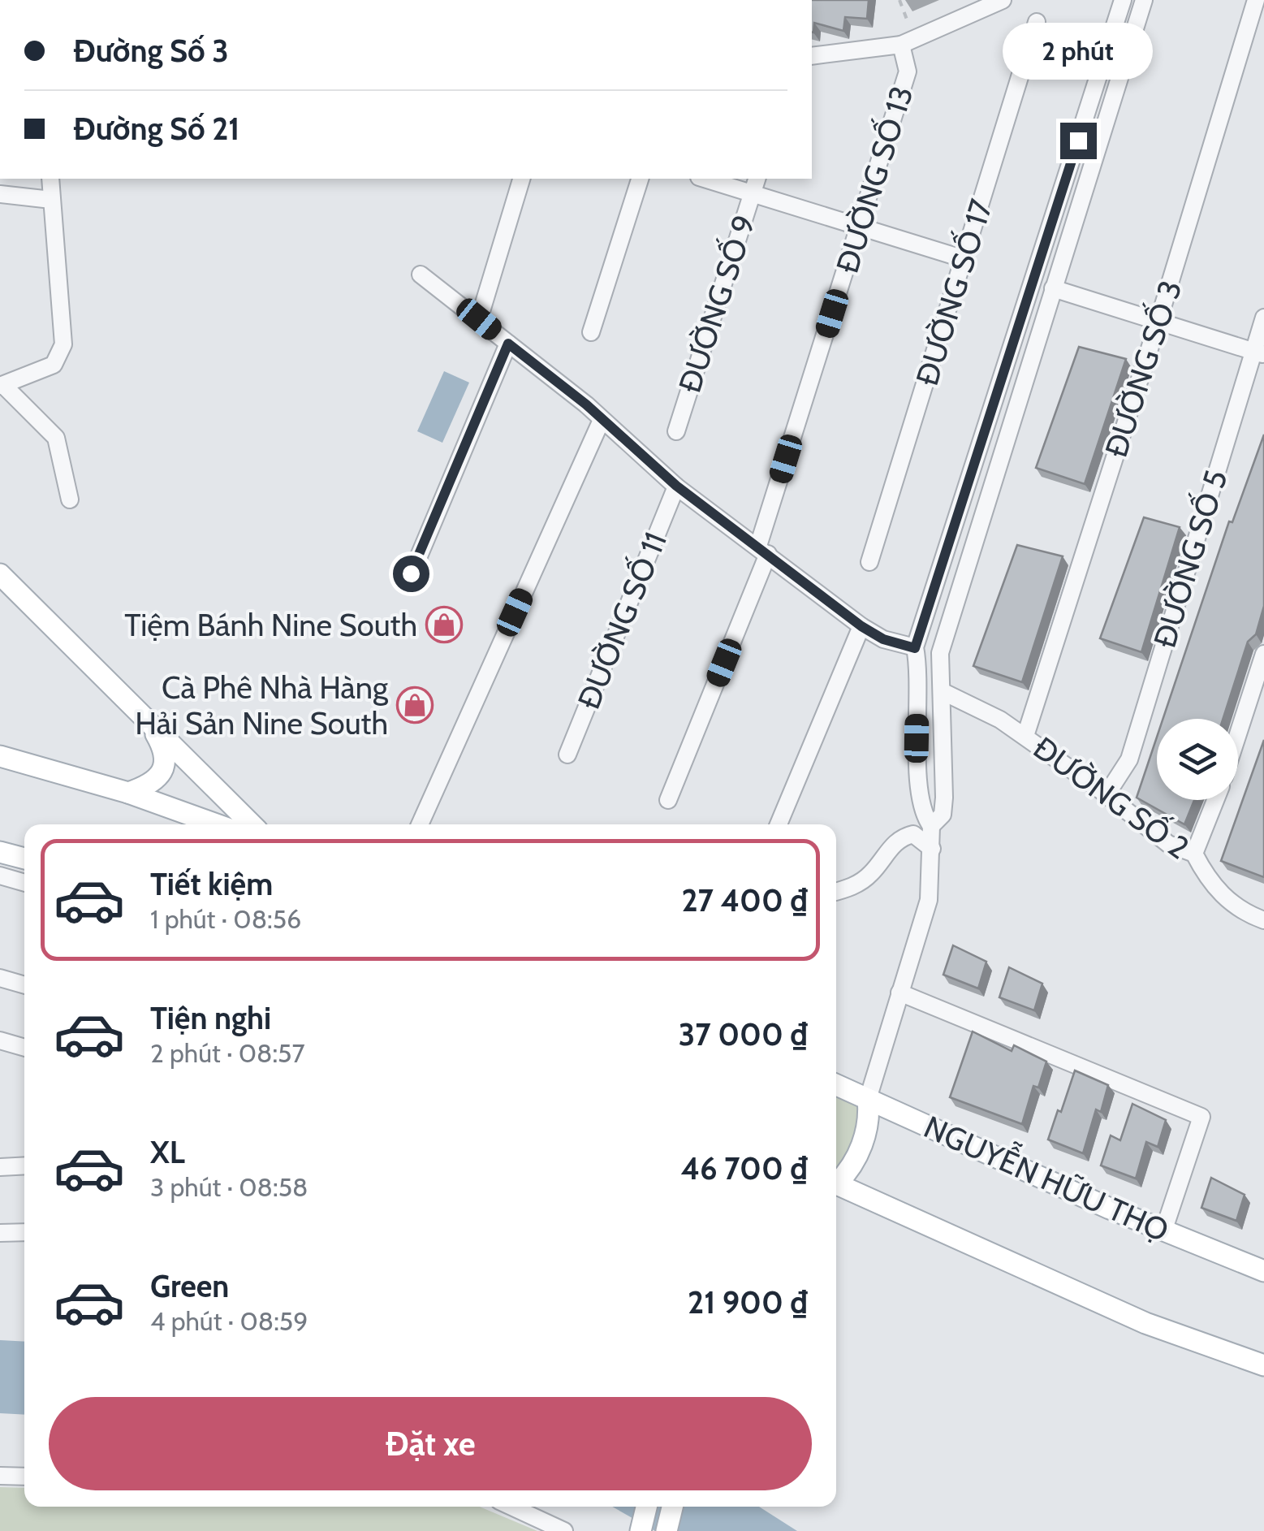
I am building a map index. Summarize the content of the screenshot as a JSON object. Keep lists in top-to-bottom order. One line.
{"streets":{"main road":["NGUYỄN HỮU THỌ"],"street":["ĐƯỜNG SỐ 13","ĐƯỜNG SỐ 17","ĐƯỜNG SỐ 9","ĐƯỜNG SỐ 3","ĐƯỜNG SỐ 5","ĐƯỜNG SỐ 11","ĐƯỜNG SỐ 2"]},"crossings":[["ĐƯỜNG SỐ 3","ĐƯỜNG SỐ 2"],["ĐƯỜNG SỐ 5","ĐƯỜNG SỐ 2"]],"places":{"shop":["Tiệm Bánh Nine South","Cà Phê Nhà Hàng Hải Sản Nine South"]},"page":{"banner":["Đường Số 3","Đường Số 21"],"bubble":"2 phút","list":[{"name":"Tiết kiệm","note":"1 phút · 08:56","value":"27 400 ₫"},{"name":"Tiện nghi","note":"2 phút · 08:57","value":"37 000 ₫"},{"name":"XL","note":"3 phút · 08:58","value":"46 700 ₫"},{"name":"Green","note":"4 phút · 08:59","value":"21 900 ₫"}],"buttons":"Đặt xe"}}
